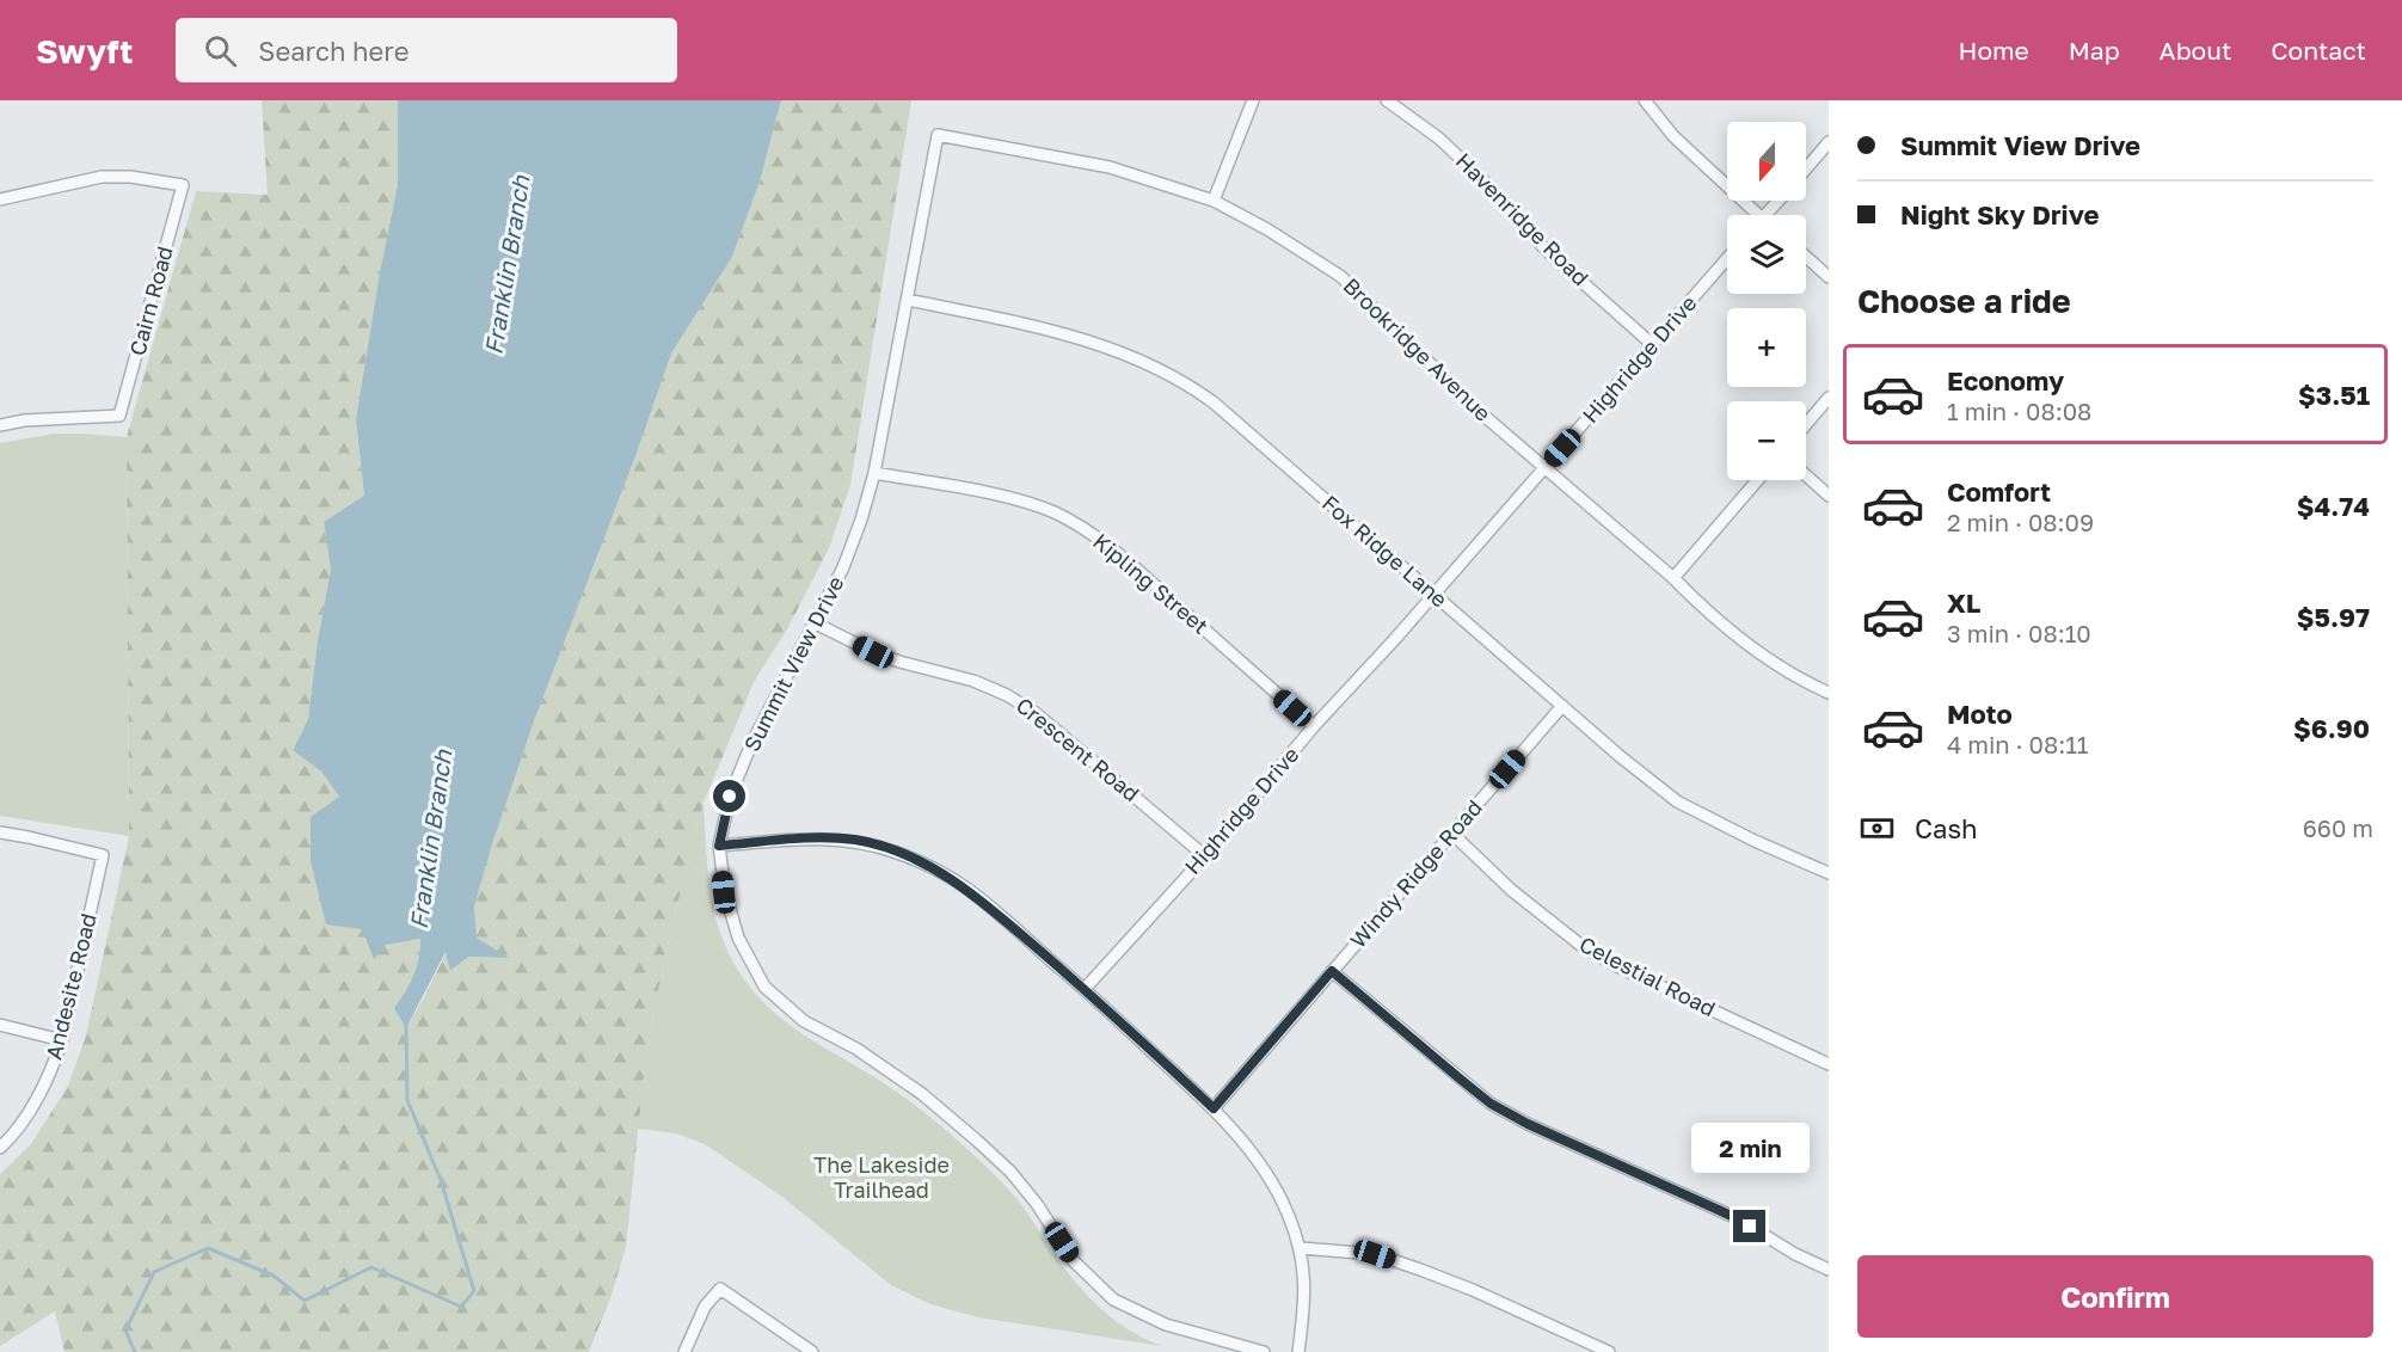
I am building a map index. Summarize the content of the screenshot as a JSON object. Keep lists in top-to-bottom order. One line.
{"streets":{"street":["Havenridge Road","Cairn Road","Brookridge Avenue","Highridge Drive","Fox Ridge Lane","Kipling Street","Summit View Drive","Crescent Road","Windy Ridge Road","Celestial Road","Andesite Road"]},"crossings":[["Havenridge Road","Highridge Drive"],["Brookridge Avenue","Highridge Drive"],["Brookridge Avenue","Summit View Drive"],["Highridge Drive","Fox Ridge Lane"],["Highridge Drive","Kipling Street"],["Highridge Drive","Crescent Road"],["Fox Ridge Lane","Summit View Drive"],["Fox Ridge Lane","Windy Ridge Road"],["Kipling Street","Summit View Drive"],["Summit View Drive","Crescent Road"],["Windy Ridge Road","Celestial Road"]],"water":["Franklin Branch"],"parks":["The Lakeside Trailhead"],"north":"bottom","page":{"header":"Swyft","search":"Search here","nav":["Home","Map","About","Contact"],"banner":["Summit View Drive","Night Sky Drive"],"map_buttons":["+","−"],"heading":"Choose a ride","list":[{"name":"Economy","note":"1 min · 08:08","value":"$3.51"},{"name":"Comfort","note":"2 min · 08:09","value":"$4.74"},{"name":"XL","note":"3 min · 08:10","value":"$5.97"},{"name":"Moto","note":"4 min · 08:11","value":"$6.90"}],"pay":["Cash","660 m"],"bubble":"2 min","buttons":"Confirm"}}
